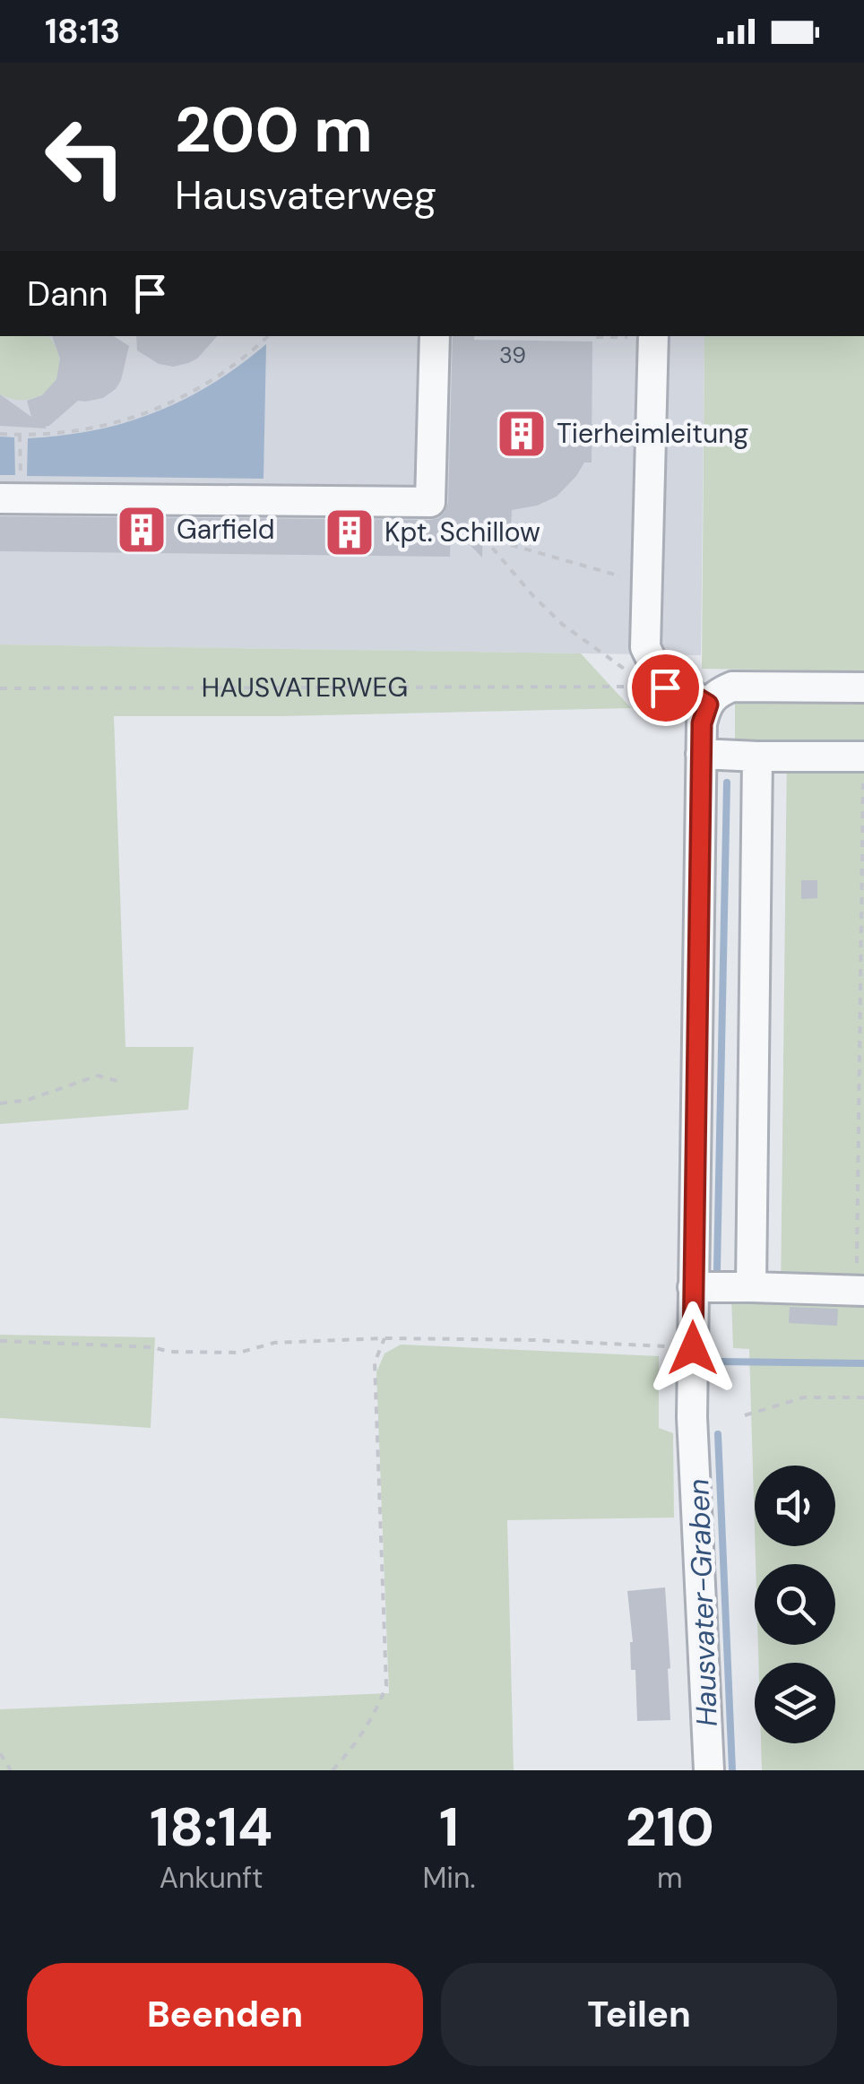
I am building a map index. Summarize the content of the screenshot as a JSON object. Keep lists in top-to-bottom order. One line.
{"streets":{"path":["HAUSVATERWEG"]},"water":["Hausvater-Graben"],"places":{"building":["Tierheimleitung","Garfield","Kpt. Schillow"]},"house_numbers":["39"],"page":{"status":"18:13","turn":["200 m","Hausvaterweg"],"then":"Dann","eta":["18:14","Ankunft","1","Min.","210","m"],"buttons":["Beenden","Teilen"]}}
